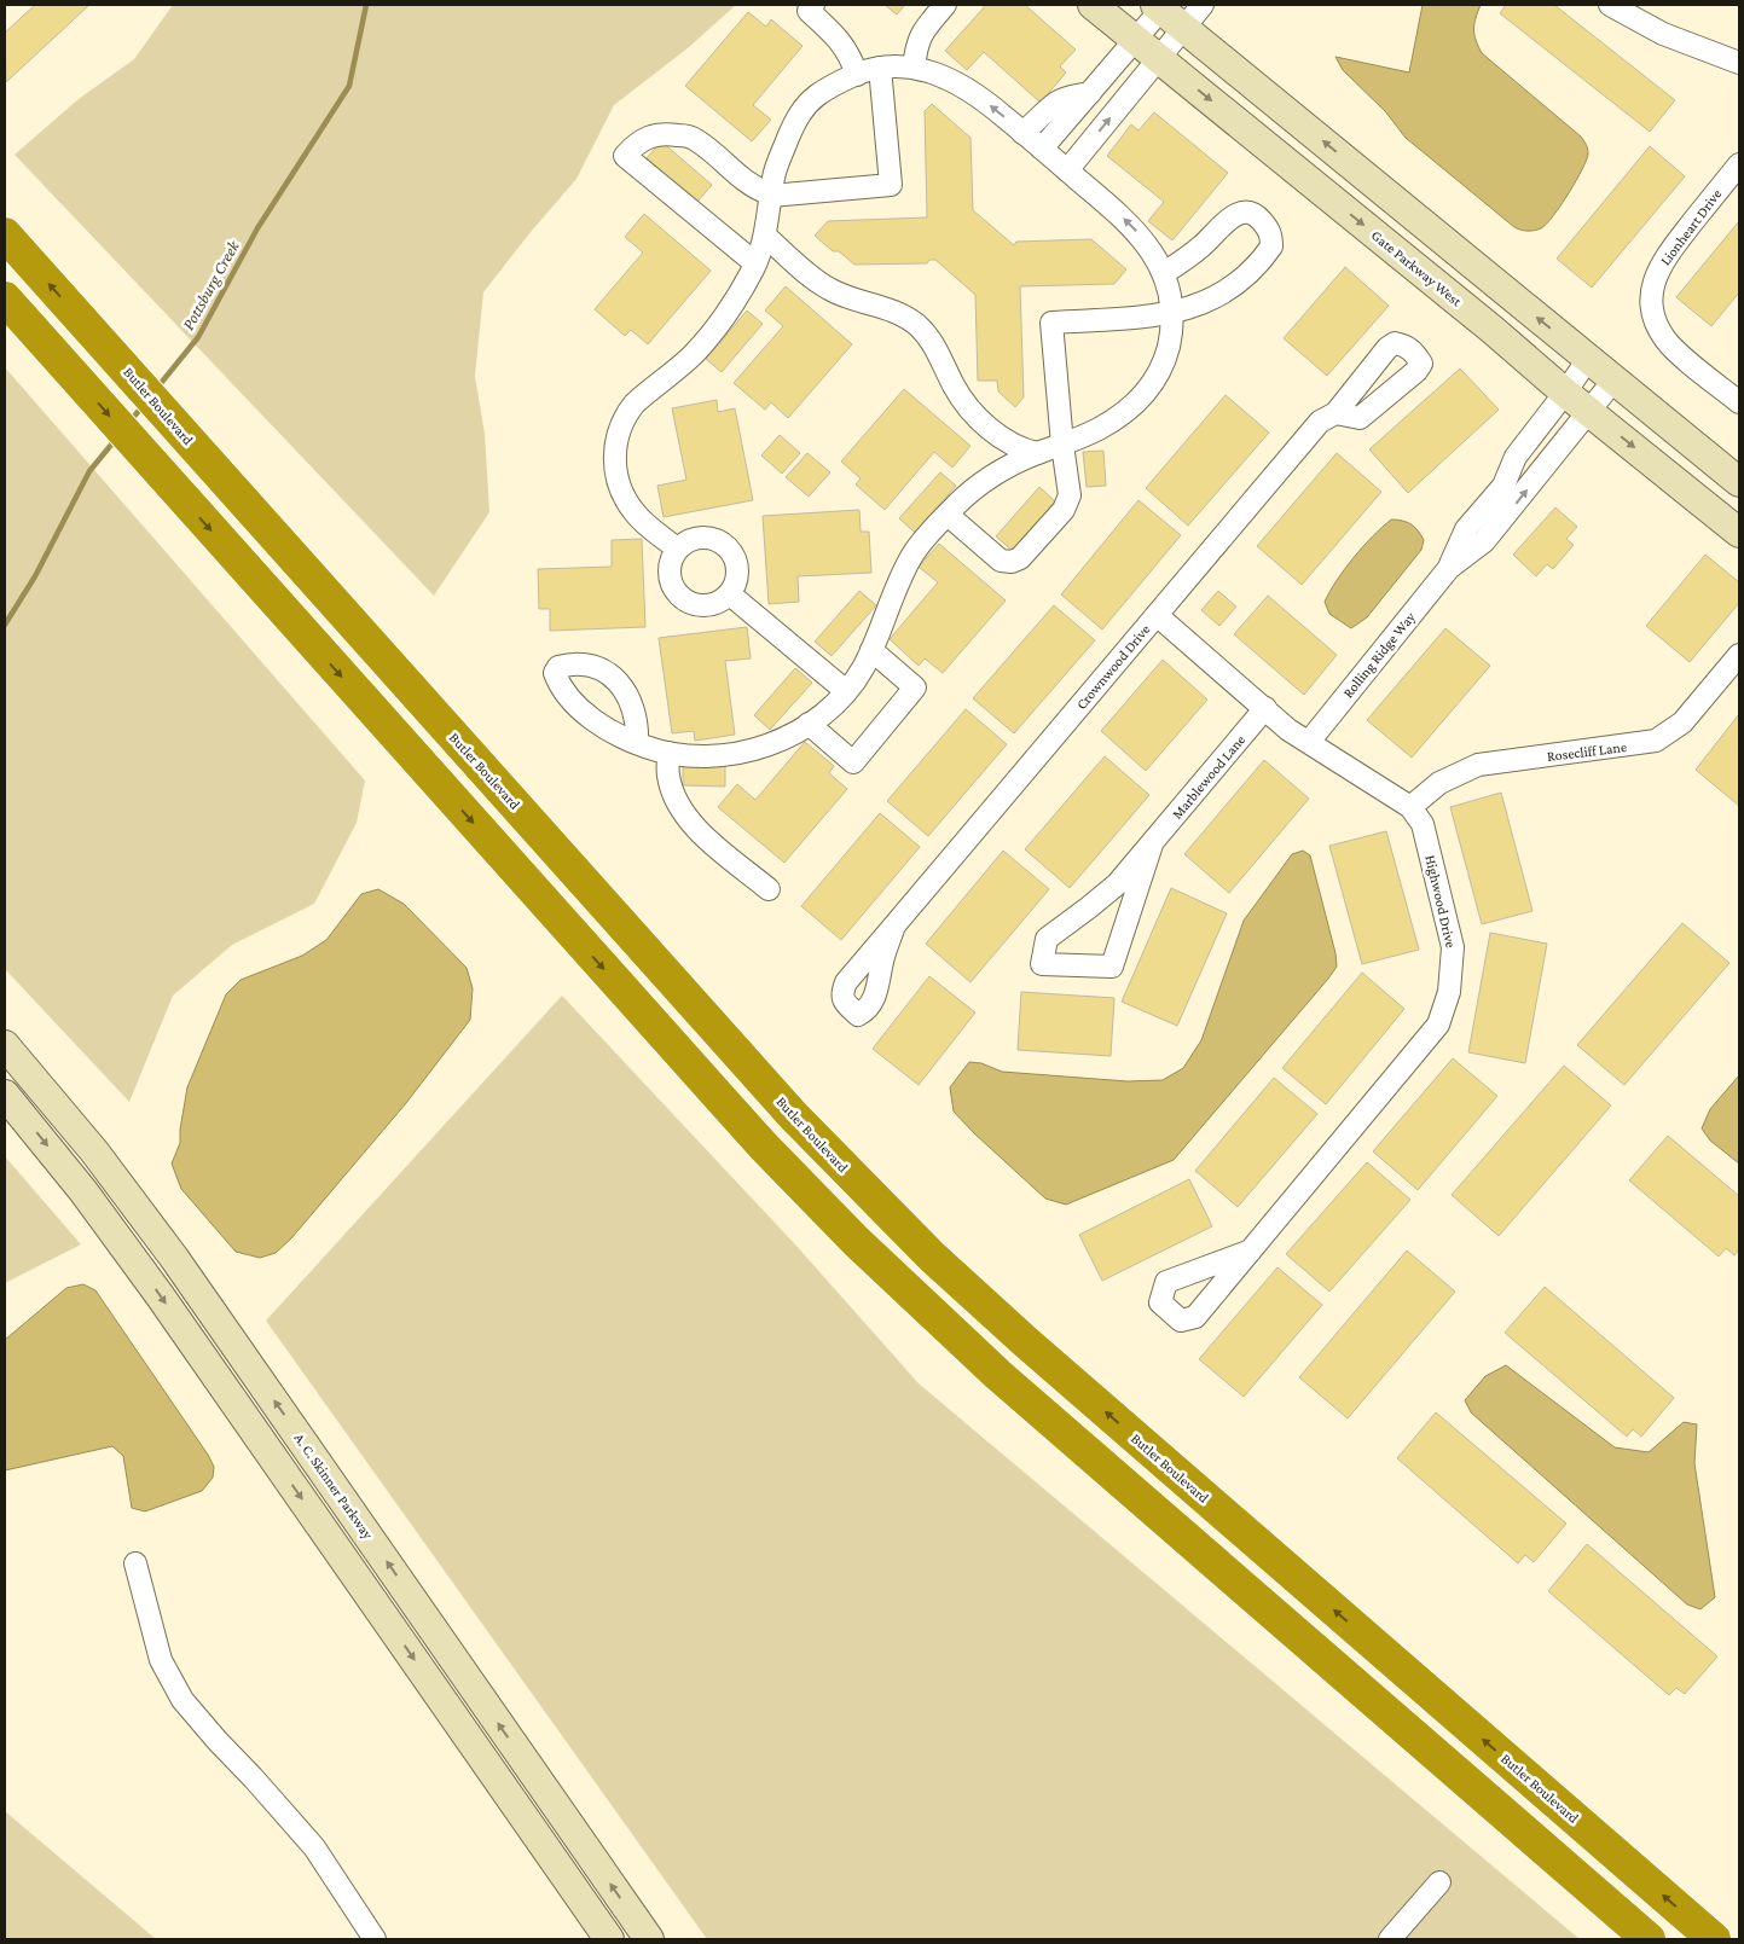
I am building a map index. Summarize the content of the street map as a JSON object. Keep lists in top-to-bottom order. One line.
{"streets":{"highway":["Butler Boulevard"],"main road":["Gate Parkway West","A. C. Skinner Parkway"],"street":["Lionheart Drive","Rolling Ridge Way","Crownwood Drive","Rosecliff Lane","Marblewood Lane","Highwood Drive"]},"crossings":[["Gate Parkway West","Rolling Ridge Way"],["Rolling Ridge Way","Highwood Drive"],["Crownwood Drive","Highwood Drive"],["Rosecliff Lane","Highwood Drive"],["Marblewood Lane","Highwood Drive"]],"water":["Pottsburg Creek"]}
